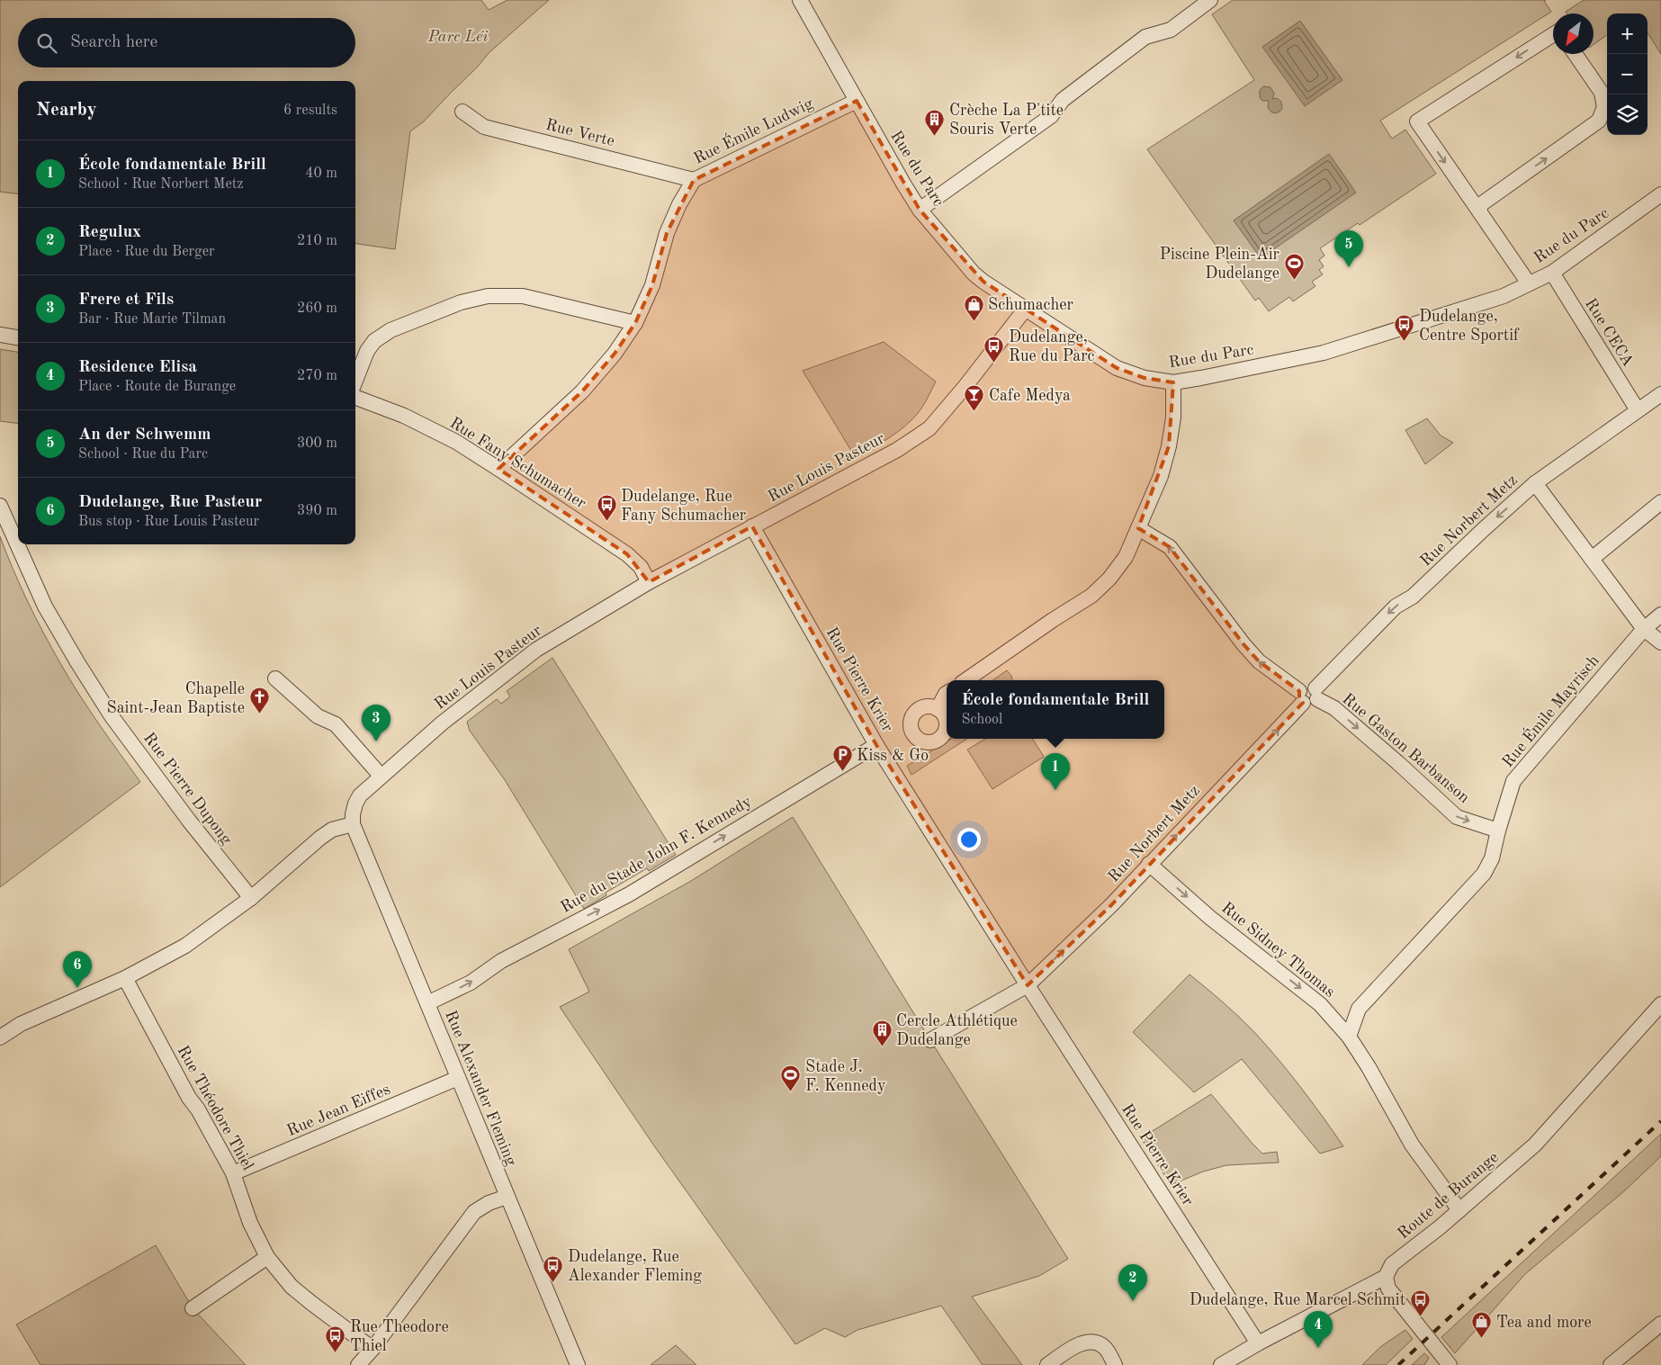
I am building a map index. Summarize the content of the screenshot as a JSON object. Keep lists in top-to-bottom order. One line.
{"streets":{"street":["Rue Émile Ludwig","Rue Verte","Rue du Parc","Rue CECA","Rue Fany Schumacher","Rue Louis Pasteur","Rue Norbert Metz","Rue Pierre Krier","Rue Émile Mayrisch","Rue Gaston Barbanson","Rue Pierre Dupong","Rue du Stade John F. Kennedy","Rue Sidney Thomas","Rue Alexander Fleming","Rue Théodore Thiel","Rue Jean Eiffes","Route de Burange"]},"crossings":[["Rue Émile Ludwig","Rue Verte"],["Rue Émile Ludwig","Rue du Parc"],["Rue Émile Ludwig","Rue Fany Schumacher"],["Rue du Parc","Rue CECA"],["Rue du Parc","Rue Louis Pasteur"],["Rue CECA","Rue Norbert Metz"],["Rue Fany Schumacher","Rue Louis Pasteur"],["Rue Louis Pasteur","Rue Pierre Krier"],["Rue Louis Pasteur","Rue Alexander Fleming"],["Rue Norbert Metz","Rue Pierre Krier"],["Rue Norbert Metz","Rue Gaston Barbanson"],["Rue Norbert Metz","Rue Sidney Thomas"],["Rue Pierre Krier","Rue du Stade John F. Kennedy"],["Rue Pierre Krier","Route de Burange"],["Rue Émile Mayrisch","Rue Gaston Barbanson"],["Rue Émile Mayrisch","Rue Sidney Thomas"],["Rue du Stade John F. Kennedy","Rue Alexander Fleming"],["Rue Sidney Thomas","Route de Burange"],["Rue Alexander Fleming","Rue Jean Eiffes"],["Rue Théodore Thiel","Rue Jean Eiffes"]],"one_way":["Rue du Stade John F. Kennedy","Rue Sidney Thomas"],"parks":["Parc Léi"],"places":{"building":["Crèche La P'tite Souris Verte","Cercle Athlétique Dudelange"],"sports":["Piscine Plein-Air Dudelange","Stade J. F. Kennedy"],"shop":["Schumacher","Tea and more"],"bus stop":["Dudelange, Centre Sportif","Dudelange, Rue du Parc","Dudelange, Rue Fany Schumacher","Dudelange, Rue Alexander Fleming","Dudelange, Rue Marcel Schmit","Rue Theodore Thiel"],"bar":["Cafe Medya"],"church":["Chapelle Saint-Jean Baptiste"],"parking":["Kiss & Go"]},"north":"bottom left","page":{"map_buttons":["+","−"],"search":"Search here","heading":["Nearby","6 results"],"list":[{"mark":"1","name":"École fondamentale Brill","note":"School · Rue Norbert Metz","value":"40 m"},{"mark":"2","name":"Regulux","note":"Place · Rue du Berger","value":"210 m"},{"mark":"3","name":"Frere et Fils","note":"Bar · Rue Marie Tilman","value":"260 m"},{"mark":"4","name":"Residence Elisa","note":"Place · Route de Burange","value":"270 m"},{"mark":"5","name":"An der Schwemm","note":"School · Rue du Parc","value":"300 m"},{"mark":"6","name":"Dudelange, Rue Pasteur","note":"Bus stop · Rue Louis Pasteur","value":"390 m"}],"pins":["5","3","1","6","2","4"],"popup":["École fondamentale Brill","School"]}}
